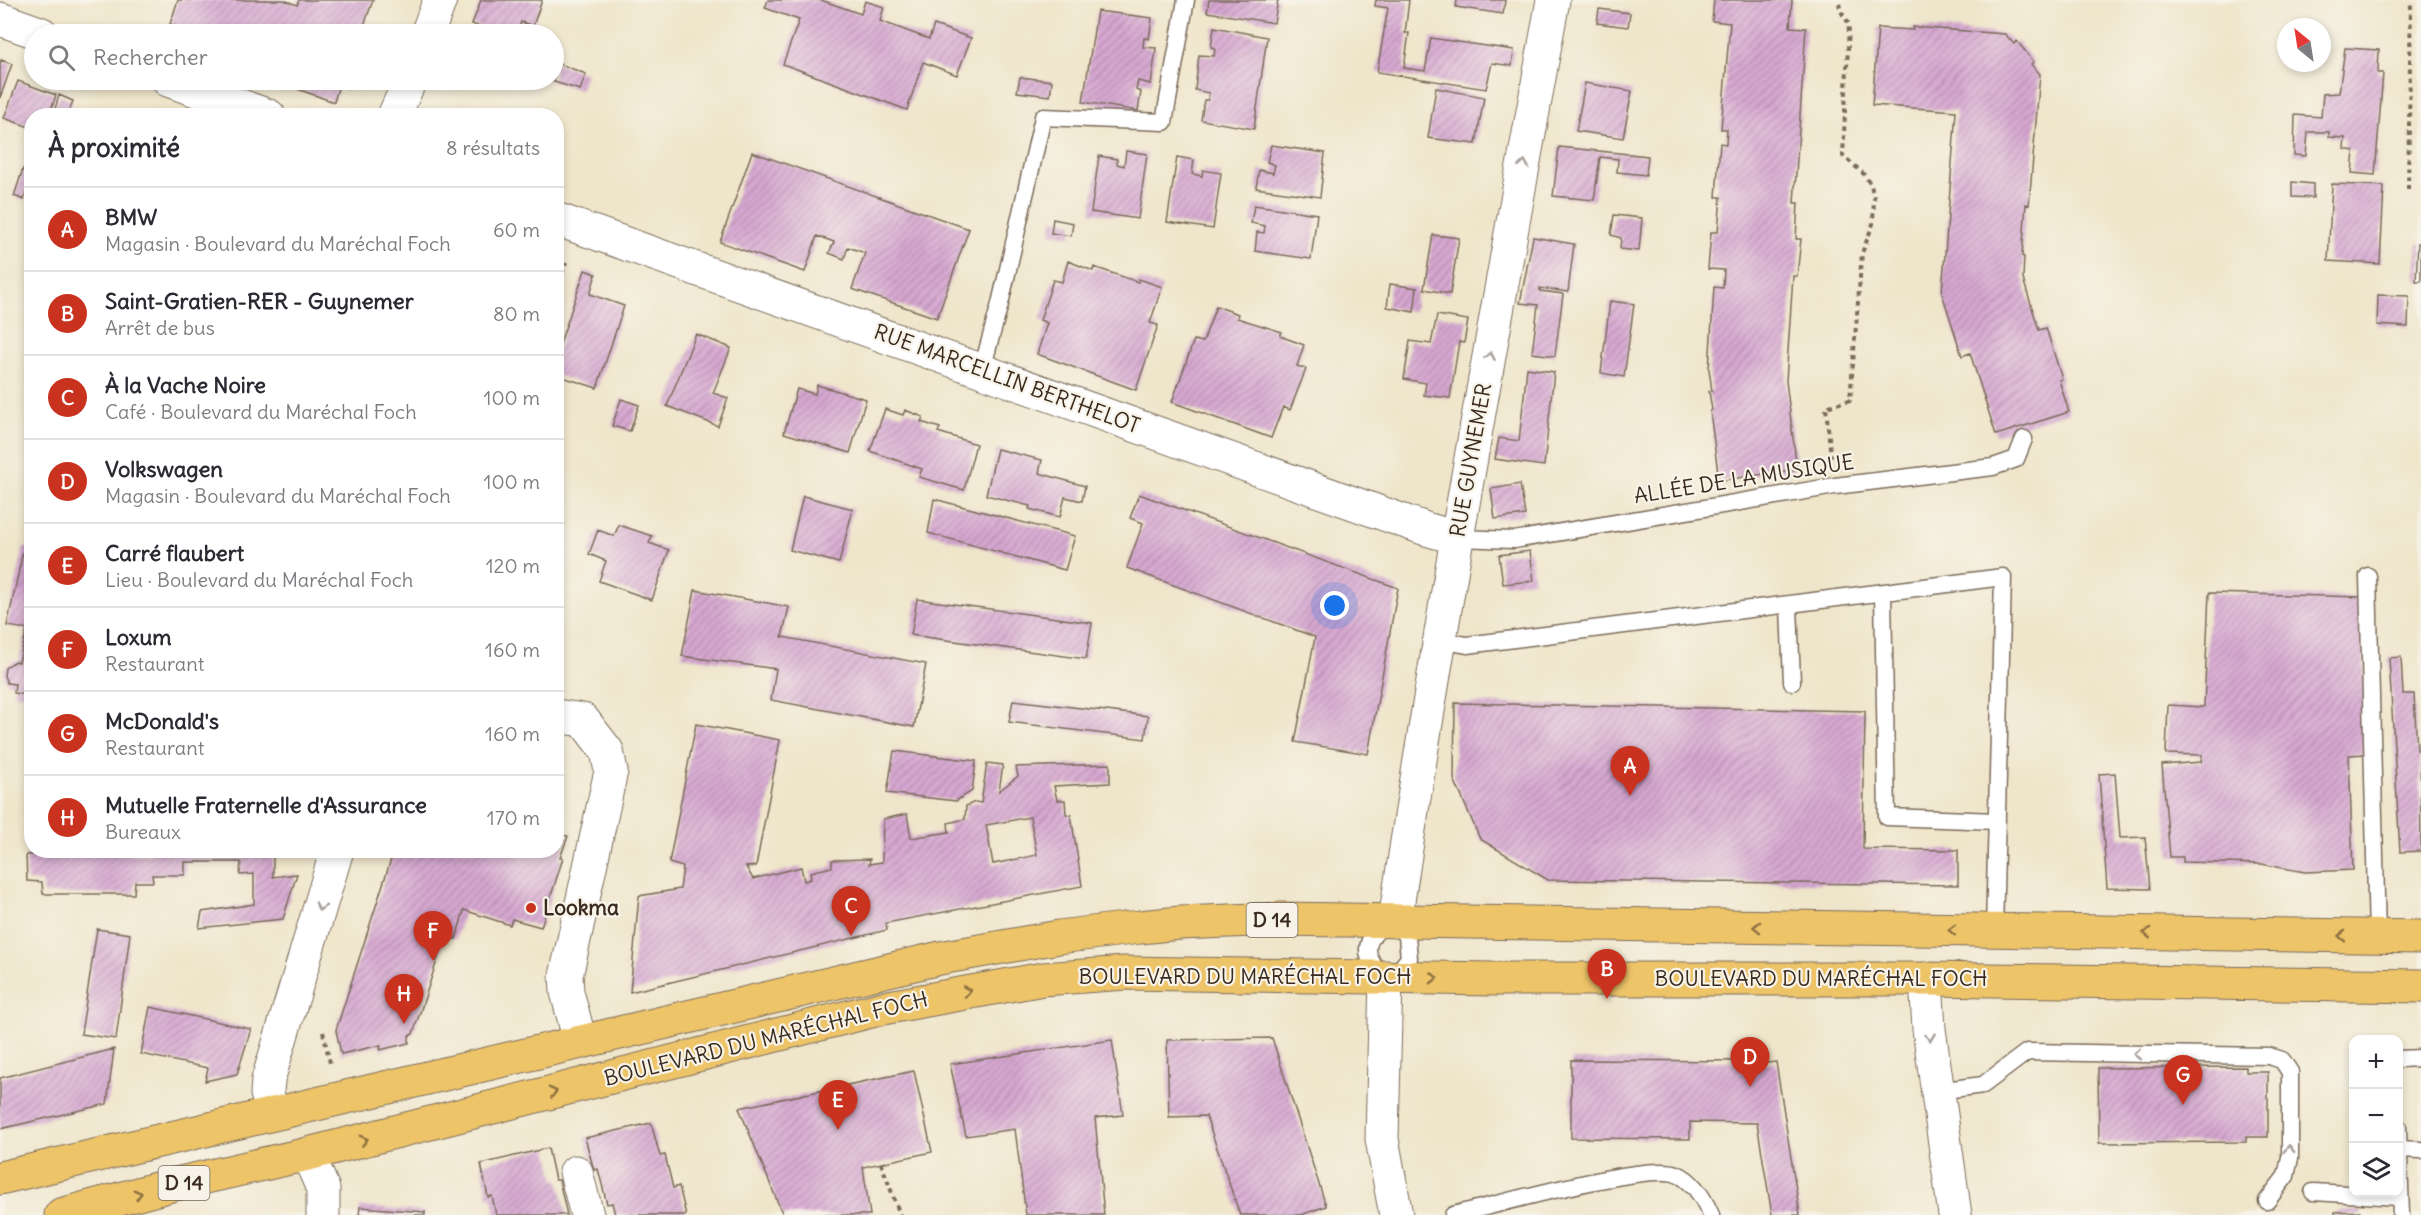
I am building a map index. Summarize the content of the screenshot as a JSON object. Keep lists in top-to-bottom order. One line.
{"streets":{"main road":["D 14","BOULEVARD DU MARÉCHAL FOCH"],"street":["RUE MARCELLIN BERTHELOT","RUE GUYNEMER"],"lane":["ALLÉE DE LA MUSIQUE"]},"crossings":[["RUE MARCELLIN BERTHELOT","RUE GUYNEMER"],["RUE MARCELLIN BERTHELOT","ALLÉE DE LA MUSIQUE"],["RUE GUYNEMER","ALLÉE DE LA MUSIQUE"],["RUE GUYNEMER","BOULEVARD DU MARÉCHAL FOCH"]],"one_way":["RUE GUYNEMER"],"places":["Lookma"],"north":"top left","page":{"search":"Rechercher","heading":["À proximité","8 résultats"],"list":[{"mark":"A","name":"BMW","note":"Magasin · Boulevard du Maréchal Foch","value":"60 m"},{"mark":"B","name":"Saint-Gratien-RER - Guynemer","note":"Arrêt de bus","value":"80 m"},{"mark":"C","name":"À la Vache Noire","note":"Café · Boulevard du Maréchal Foch","value":"100 m"},{"mark":"D","name":"Volkswagen","note":"Magasin · Boulevard du Maréchal Foch","value":"100 m"},{"mark":"E","name":"Carré flaubert","note":"Lieu · Boulevard du Maréchal Foch","value":"120 m"},{"mark":"F","name":"Loxum","note":"Restaurant","value":"160 m"},{"mark":"G","name":"McDonald's","note":"Restaurant","value":"160 m"},{"mark":"H","name":"Mutuelle Fraternelle d'Assurance","note":"Bureaux","value":"170 m"}],"pins":["A","C","F","B","H","D","G","E"],"map_buttons":["+","−"]}}
